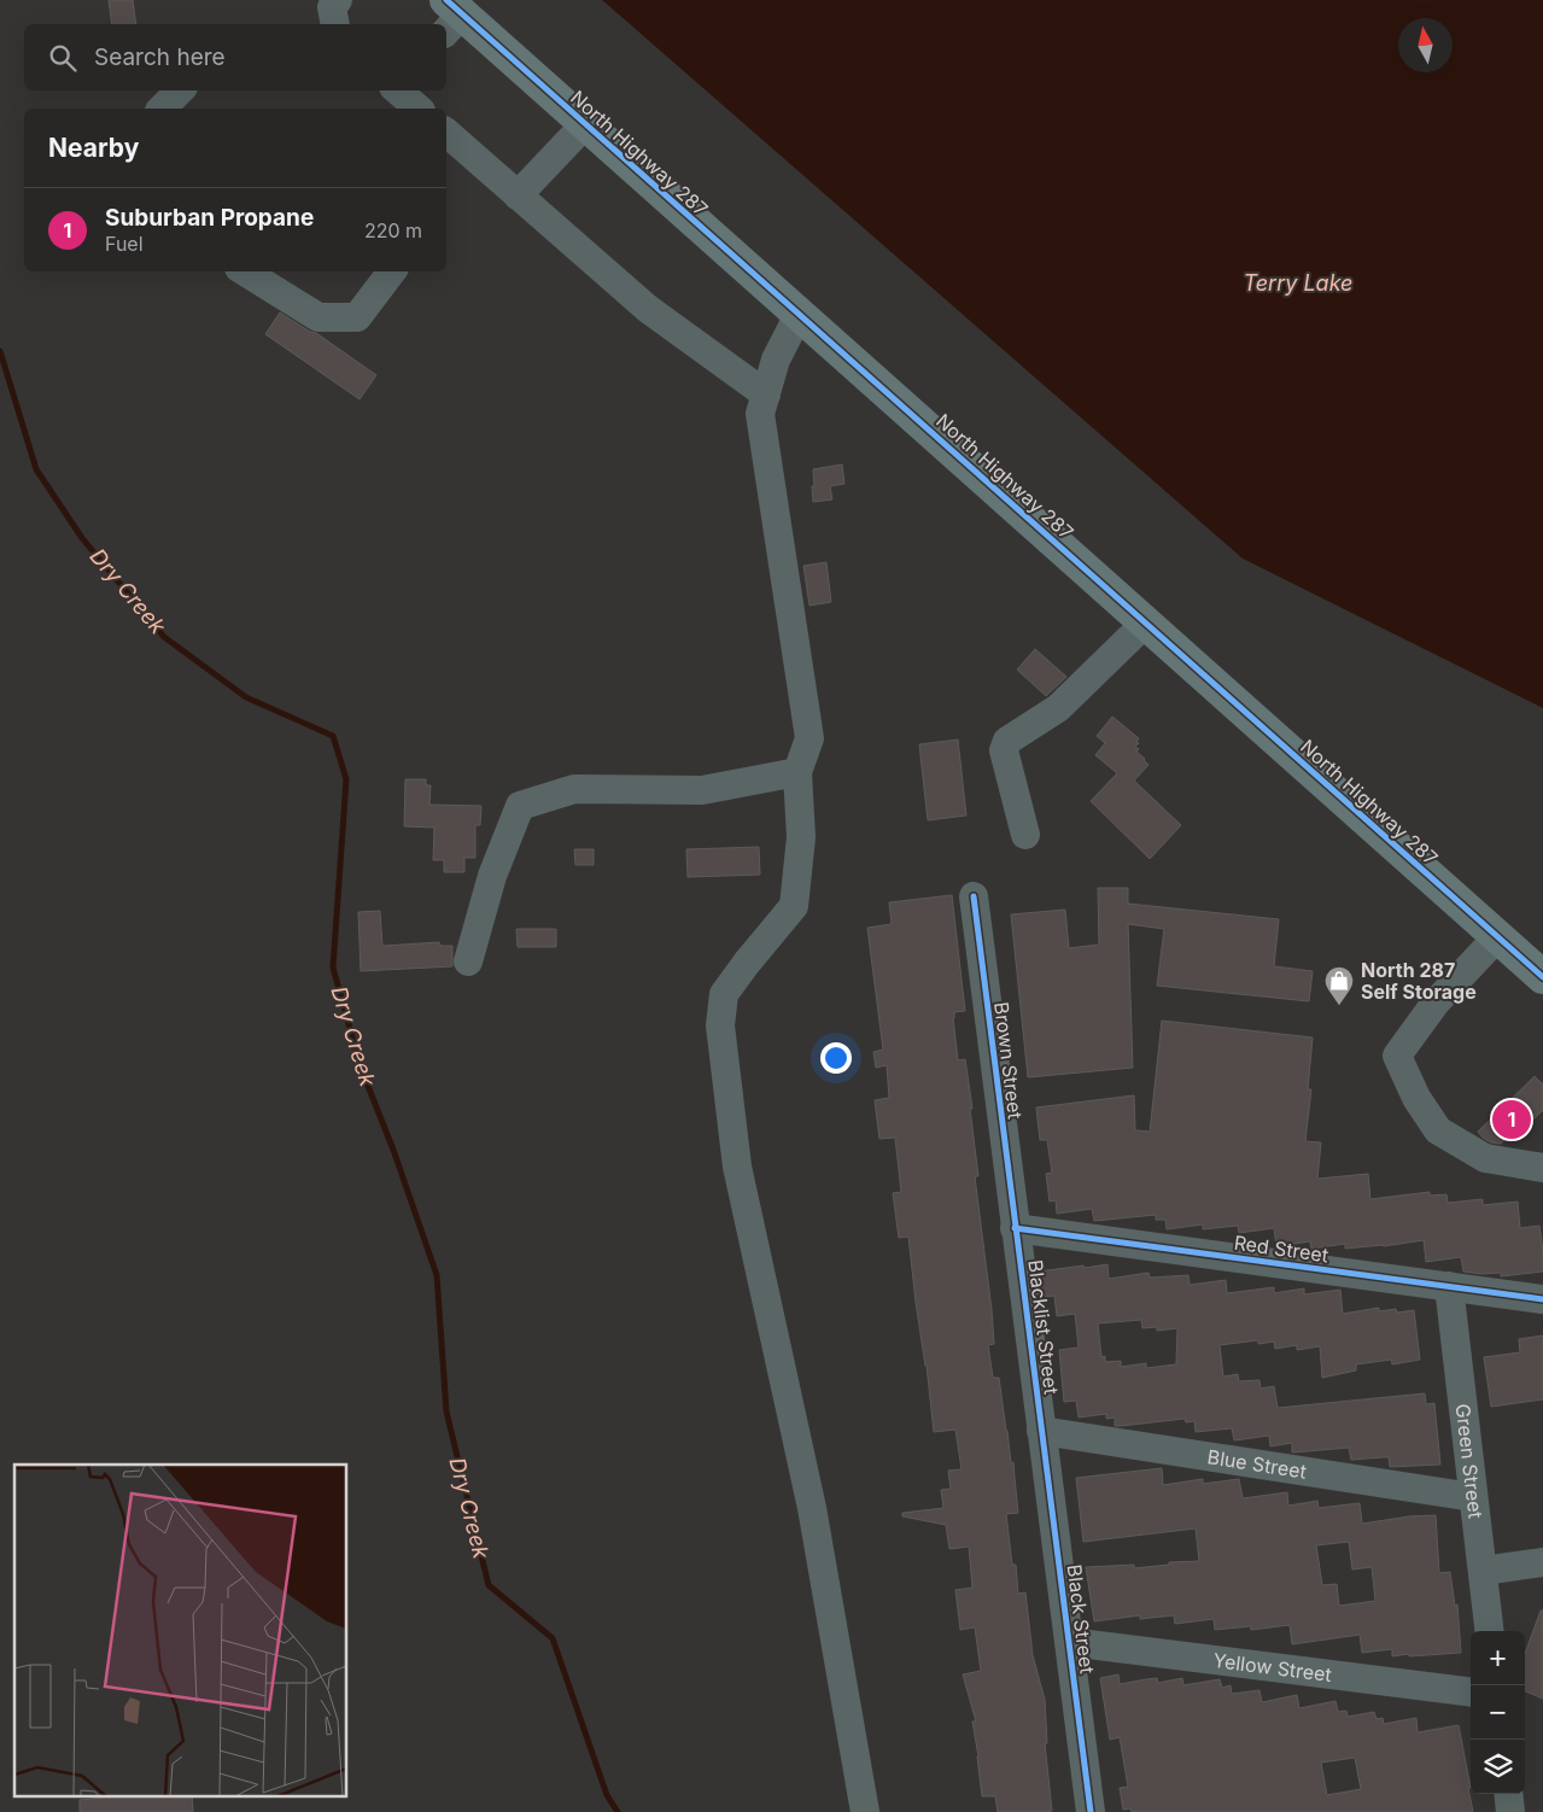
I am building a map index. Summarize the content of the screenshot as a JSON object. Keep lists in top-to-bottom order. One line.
{"streets":{"highway":["North Highway 287"],"street":["Brown Street","Red Street","Blacklist Street","Green Street","Blue Street","Black Street","Yellow Street"]},"crossings":[["Brown Street","Red Street"],["Brown Street","Blacklist Street"],["Red Street","Blacklist Street"],["Red Street","Green Street"],["Blacklist Street","Blue Street"],["Blacklist Street","Black Street"],["Green Street","Blue Street"],["Blue Street","Black Street"],["Black Street","Yellow Street"]],"water":["Terry Lake","Dry Creek"],"places":{"shop":["North 287 Self Storage"]},"north":"top","page":{"search":"Search here","heading":"Nearby","list":[{"mark":"1","name":"Suburban Propane","note":"Fuel","value":"220 m"}],"pins":"1","map_buttons":["+","−"]}}
